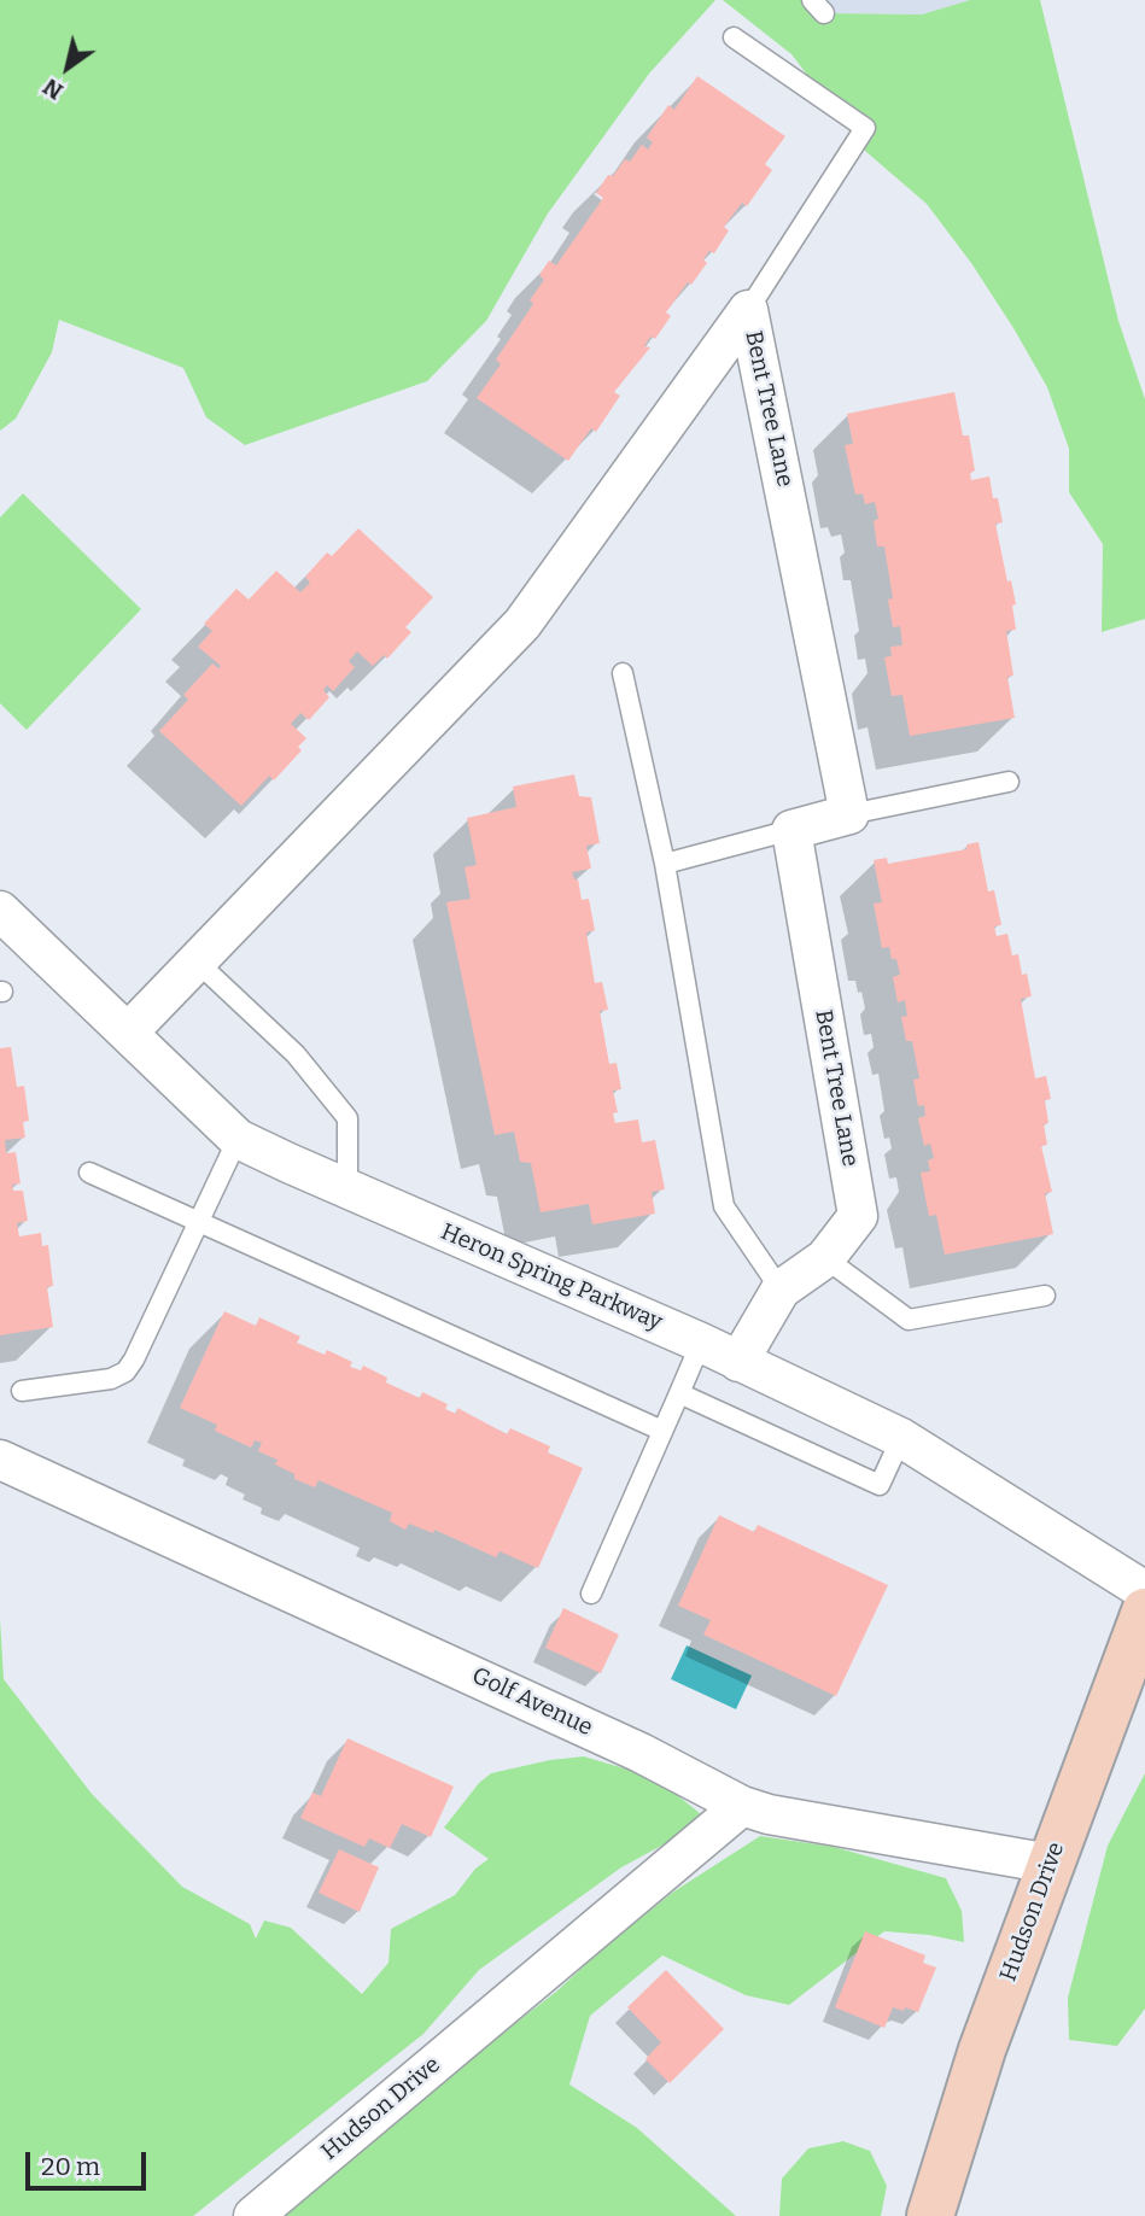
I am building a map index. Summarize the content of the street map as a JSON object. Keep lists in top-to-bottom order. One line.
{"streets":{"street":["Bent Tree Lane","Heron Spring Parkway","Golf Avenue","Hudson Drive"]},"crossings":[["Bent Tree Lane","Heron Spring Parkway"],["Golf Avenue","Hudson Drive"]],"scale_bar":"20 m","north":"bottom left"}
